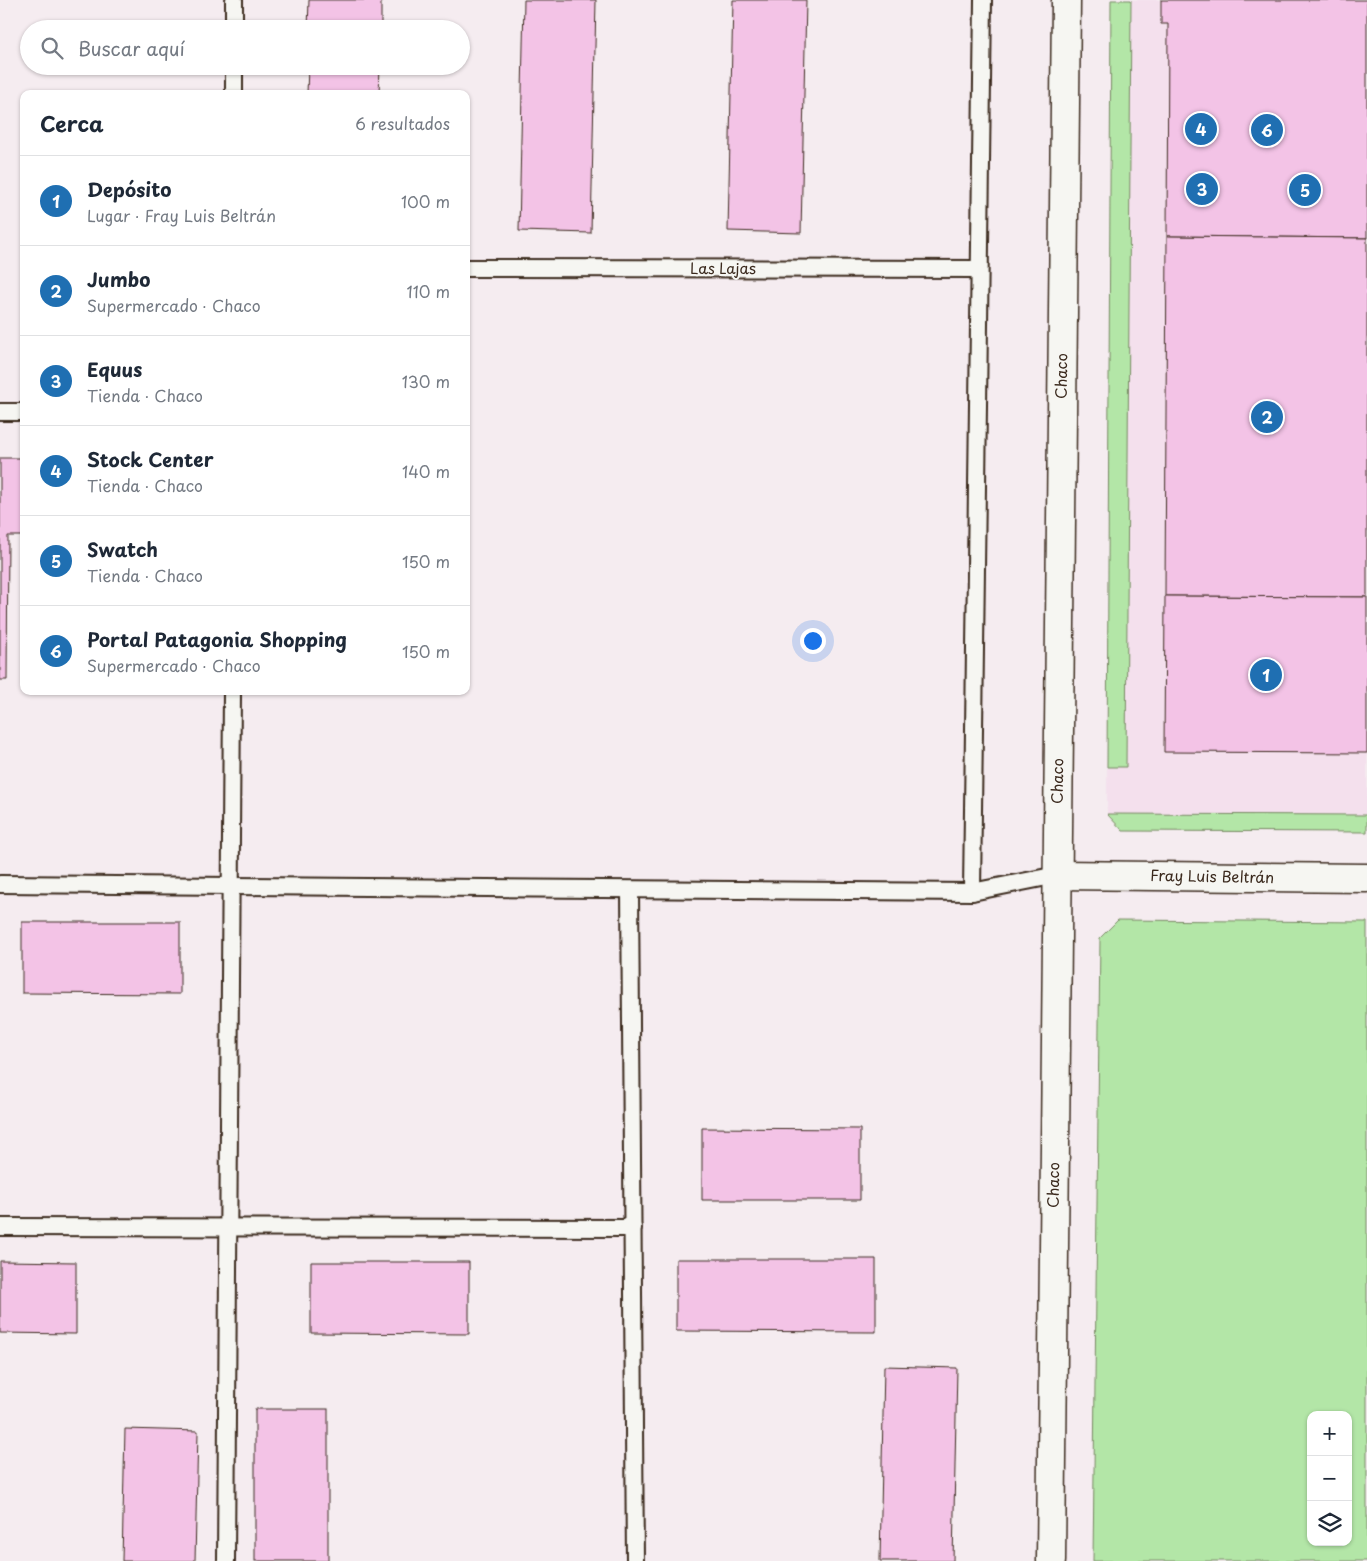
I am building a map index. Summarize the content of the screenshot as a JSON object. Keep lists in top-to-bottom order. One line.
{"streets":{"street":["Chaco","Fray Luis Beltrán"],"lane":["Las Lajas"]},"crossings":[["Chaco","Fray Luis Beltrán"]],"page":{"search":"Buscar aquí","heading":["Cerca","6 resultados"],"pins":["4","6","3","5","2","1"],"list":[{"mark":"1","name":"Depósito","note":"Lugar · Fray Luis Beltrán","value":"100 m"},{"mark":"2","name":"Jumbo","note":"Supermercado · Chaco","value":"110 m"},{"mark":"3","name":"Equus","note":"Tienda · Chaco","value":"130 m"},{"mark":"4","name":"Stock Center","note":"Tienda · Chaco","value":"140 m"},{"mark":"5","name":"Swatch","note":"Tienda · Chaco","value":"150 m"},{"mark":"6","name":"Portal Patagonia Shopping","note":"Supermercado · Chaco","value":"150 m"}],"map_buttons":["+","−"]}}
